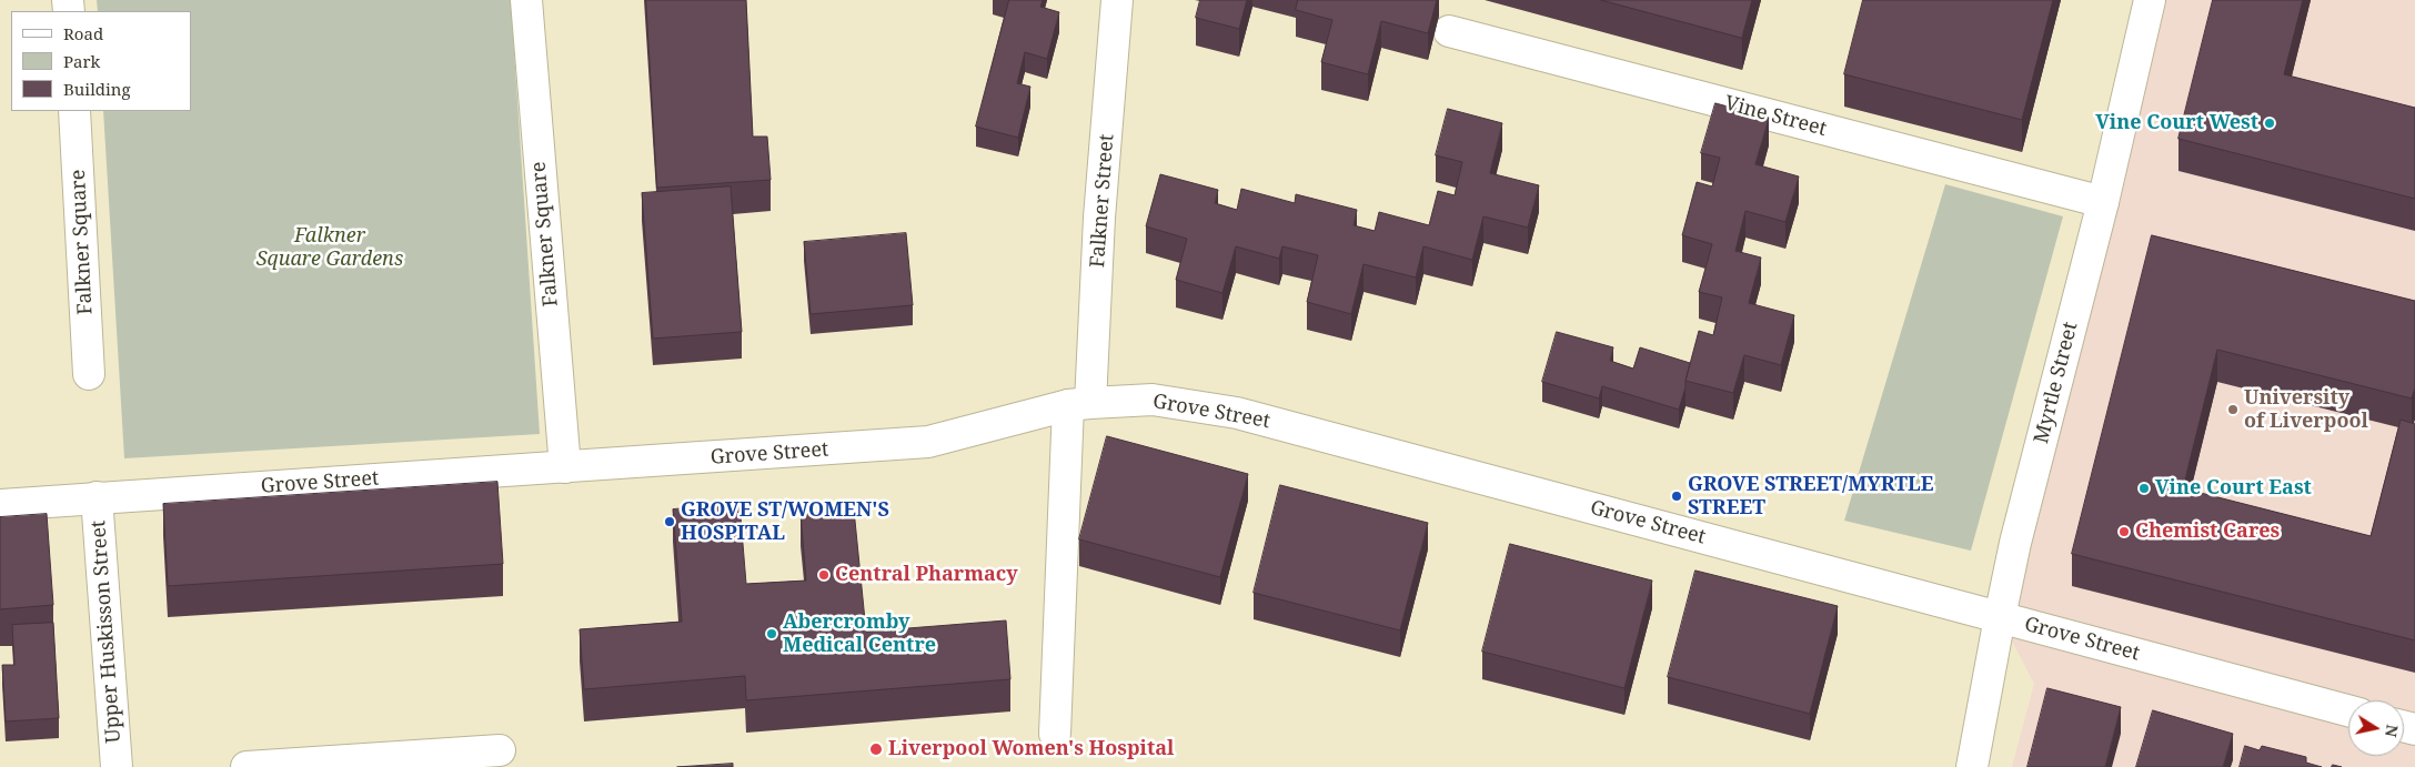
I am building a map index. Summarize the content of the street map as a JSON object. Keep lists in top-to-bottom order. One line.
{"streets":{"street":["Vine Street","Falkner Street","Falkner Square","Myrtle Street","Grove Street","Upper Huskisson Street"]},"crossings":[["Vine Street","Myrtle Street"],["Falkner Street","Grove Street"],["Falkner Square","Grove Street"],["Myrtle Street","Grove Street"],["Grove Street","Upper Huskisson Street"]],"parks":["Falkner Square Gardens"],"places":["Vine Court West","University of Liverpool","Vine Court East","GROVE STREET/MYRTLE STREET","GROVE ST/WOMEN'S HOSPITAL","Chemist Cares","Central Pharmacy","Abercromby Medical Centre","Liverpool Women's Hospital"],"legend":["Road","Park","Building"],"north":"right"}
